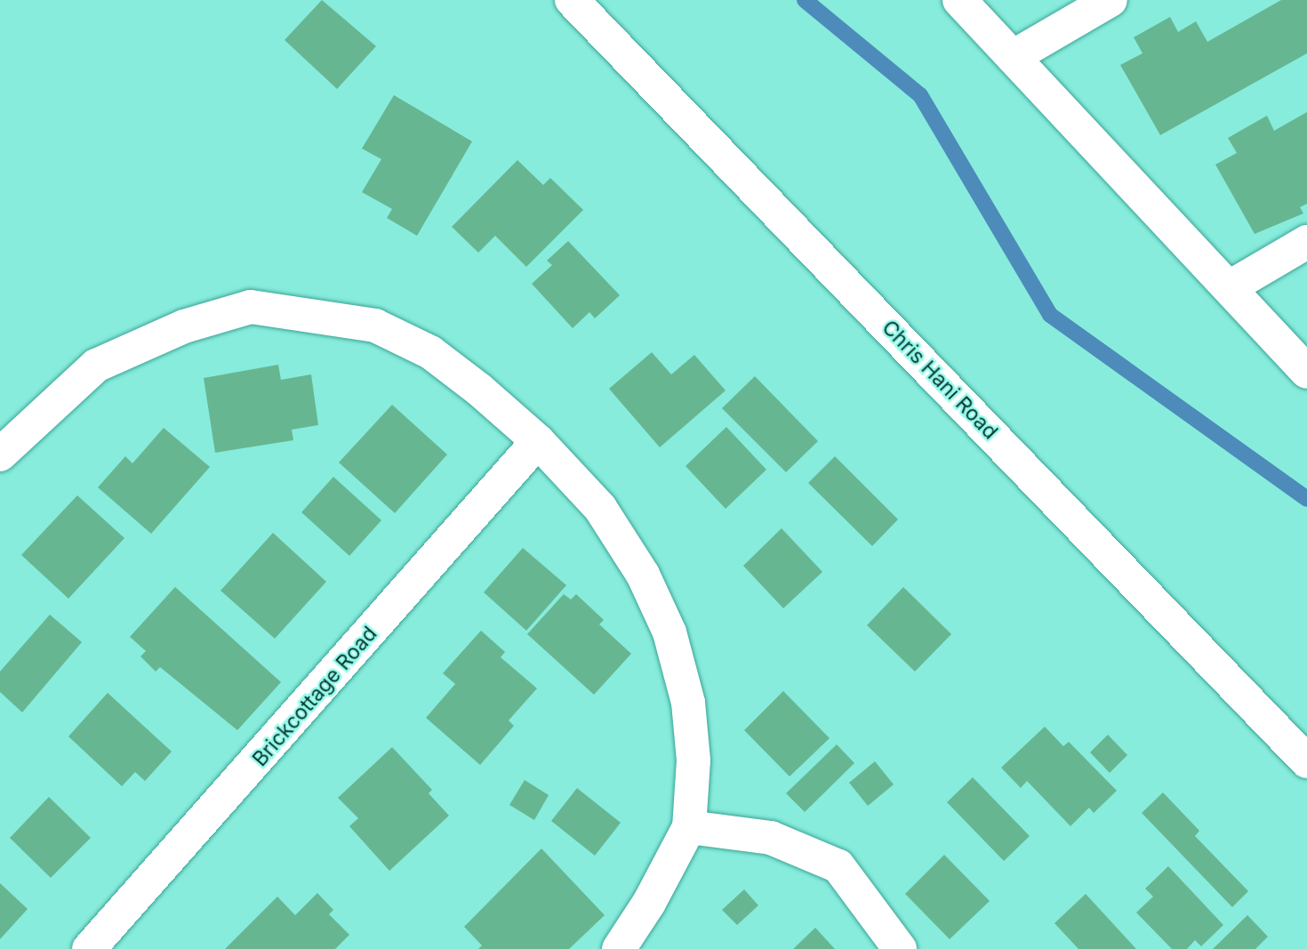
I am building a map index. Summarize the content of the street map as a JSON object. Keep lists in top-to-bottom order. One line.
{"streets":{"street":["Chris Hani Road","Brickcottage Road"]}}
